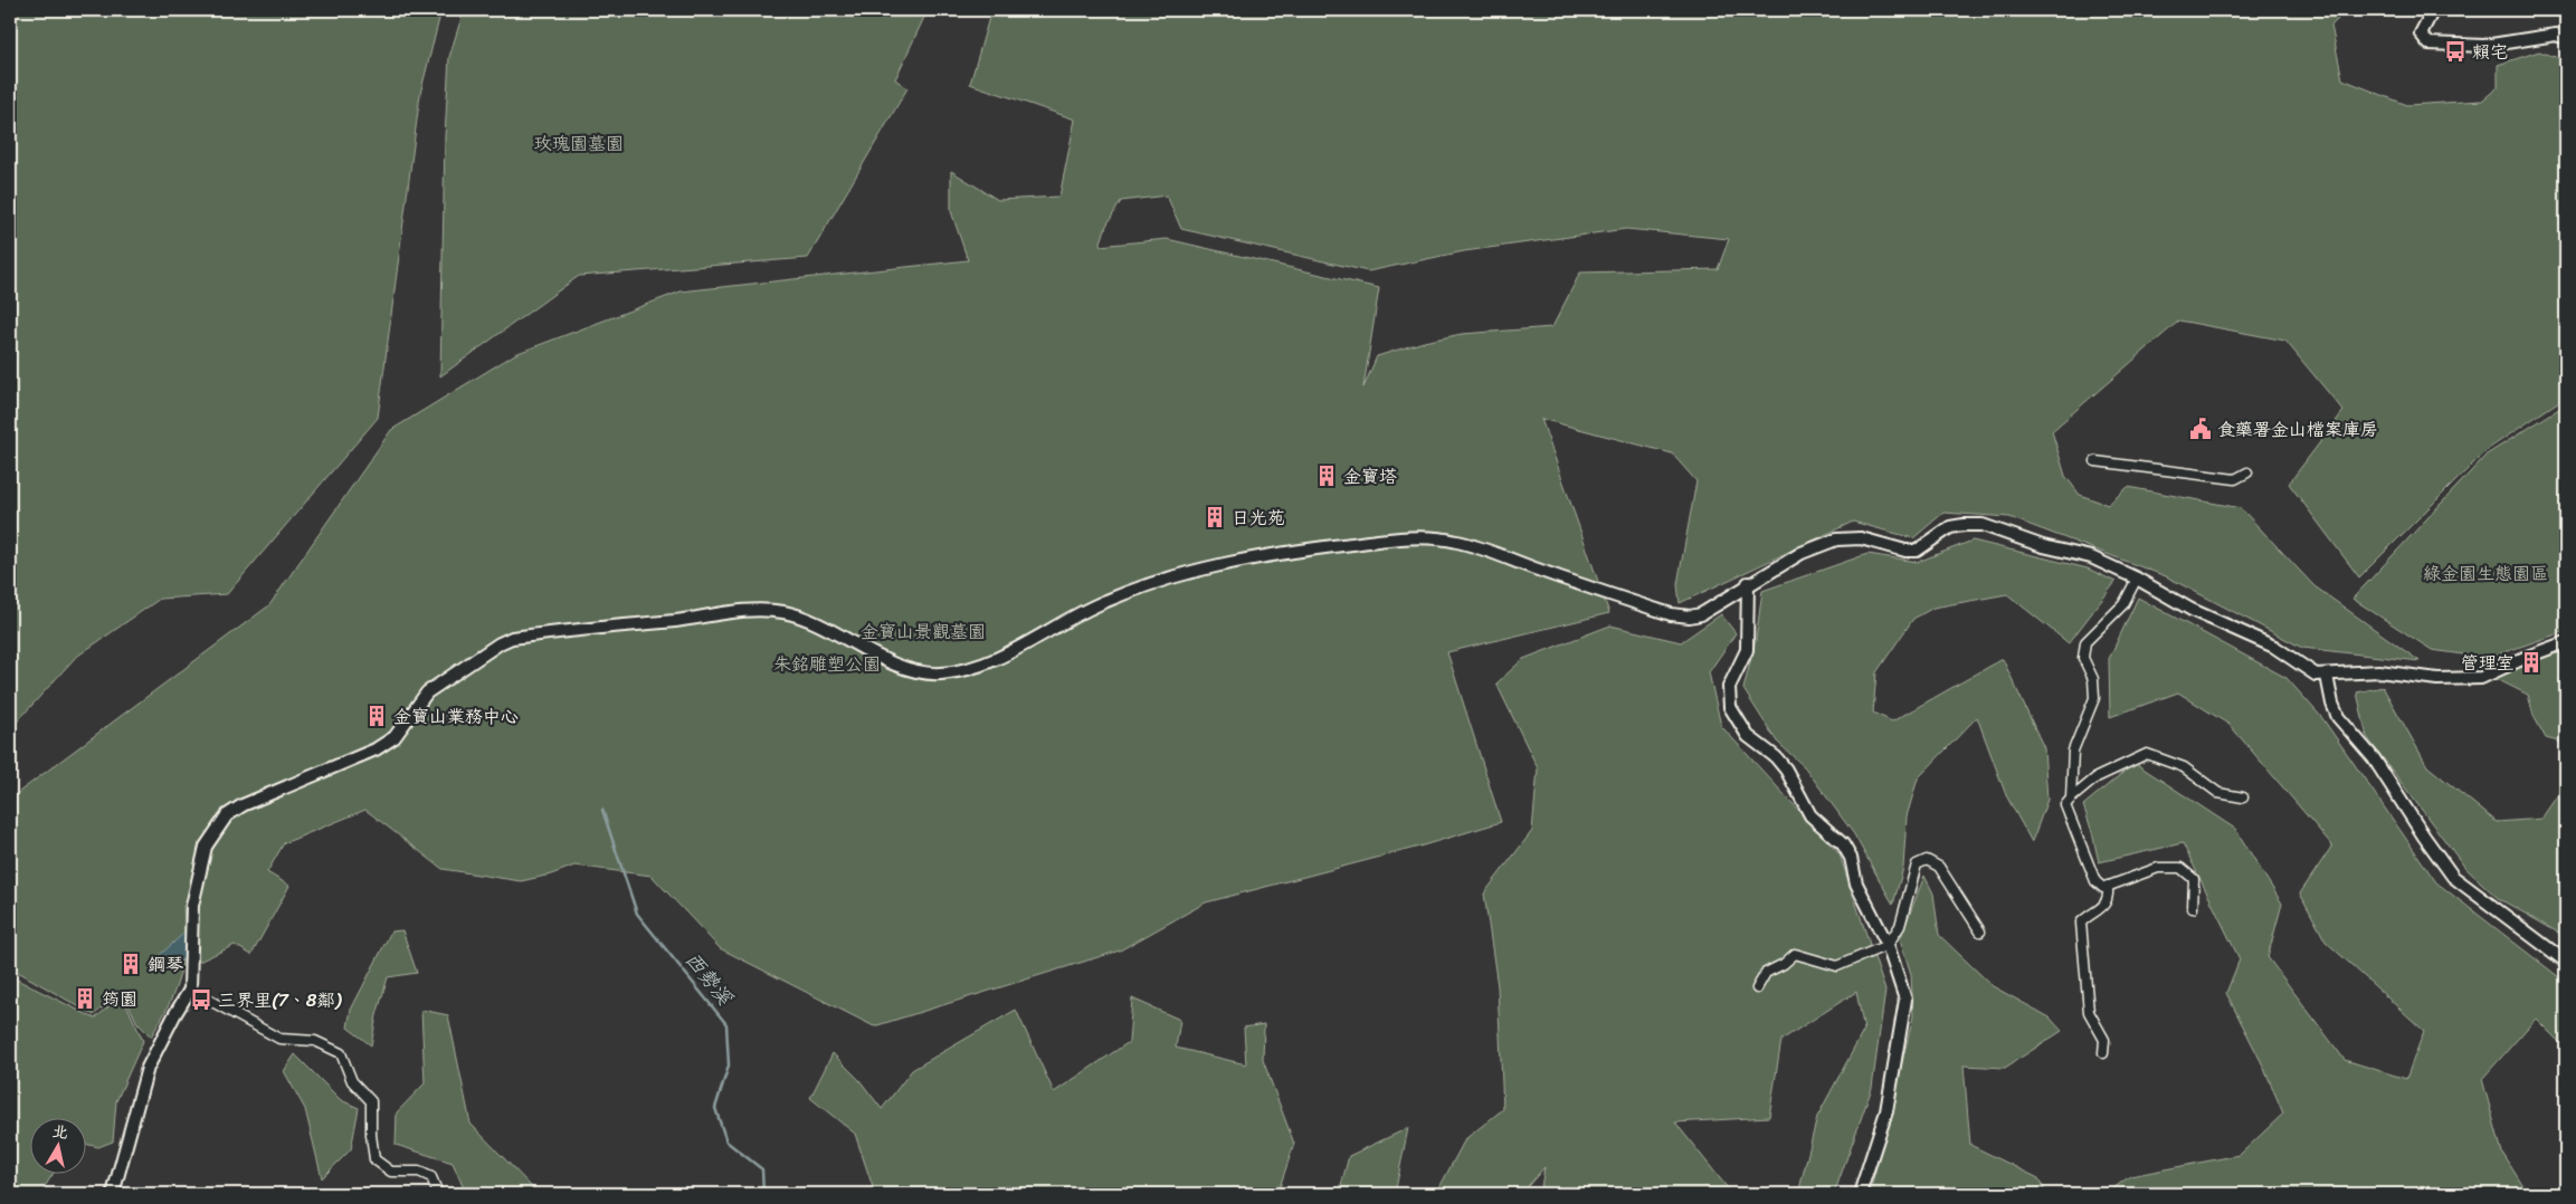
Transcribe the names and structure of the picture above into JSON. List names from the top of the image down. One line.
{"water":["西勢溪"],"parks":["玫瑰園墓園","綠金園生態園區","金寶山景觀墓園","朱銘雕塑公園"],"places":{"bus stop":["賴宅","三界里(7、8鄰)"],"public building":["食藥署金山檔案庫房"],"building":["金寶塔","日光苑","管理室","金寶山業務中心","鋼琴","筠園"]},"north":"top"}
